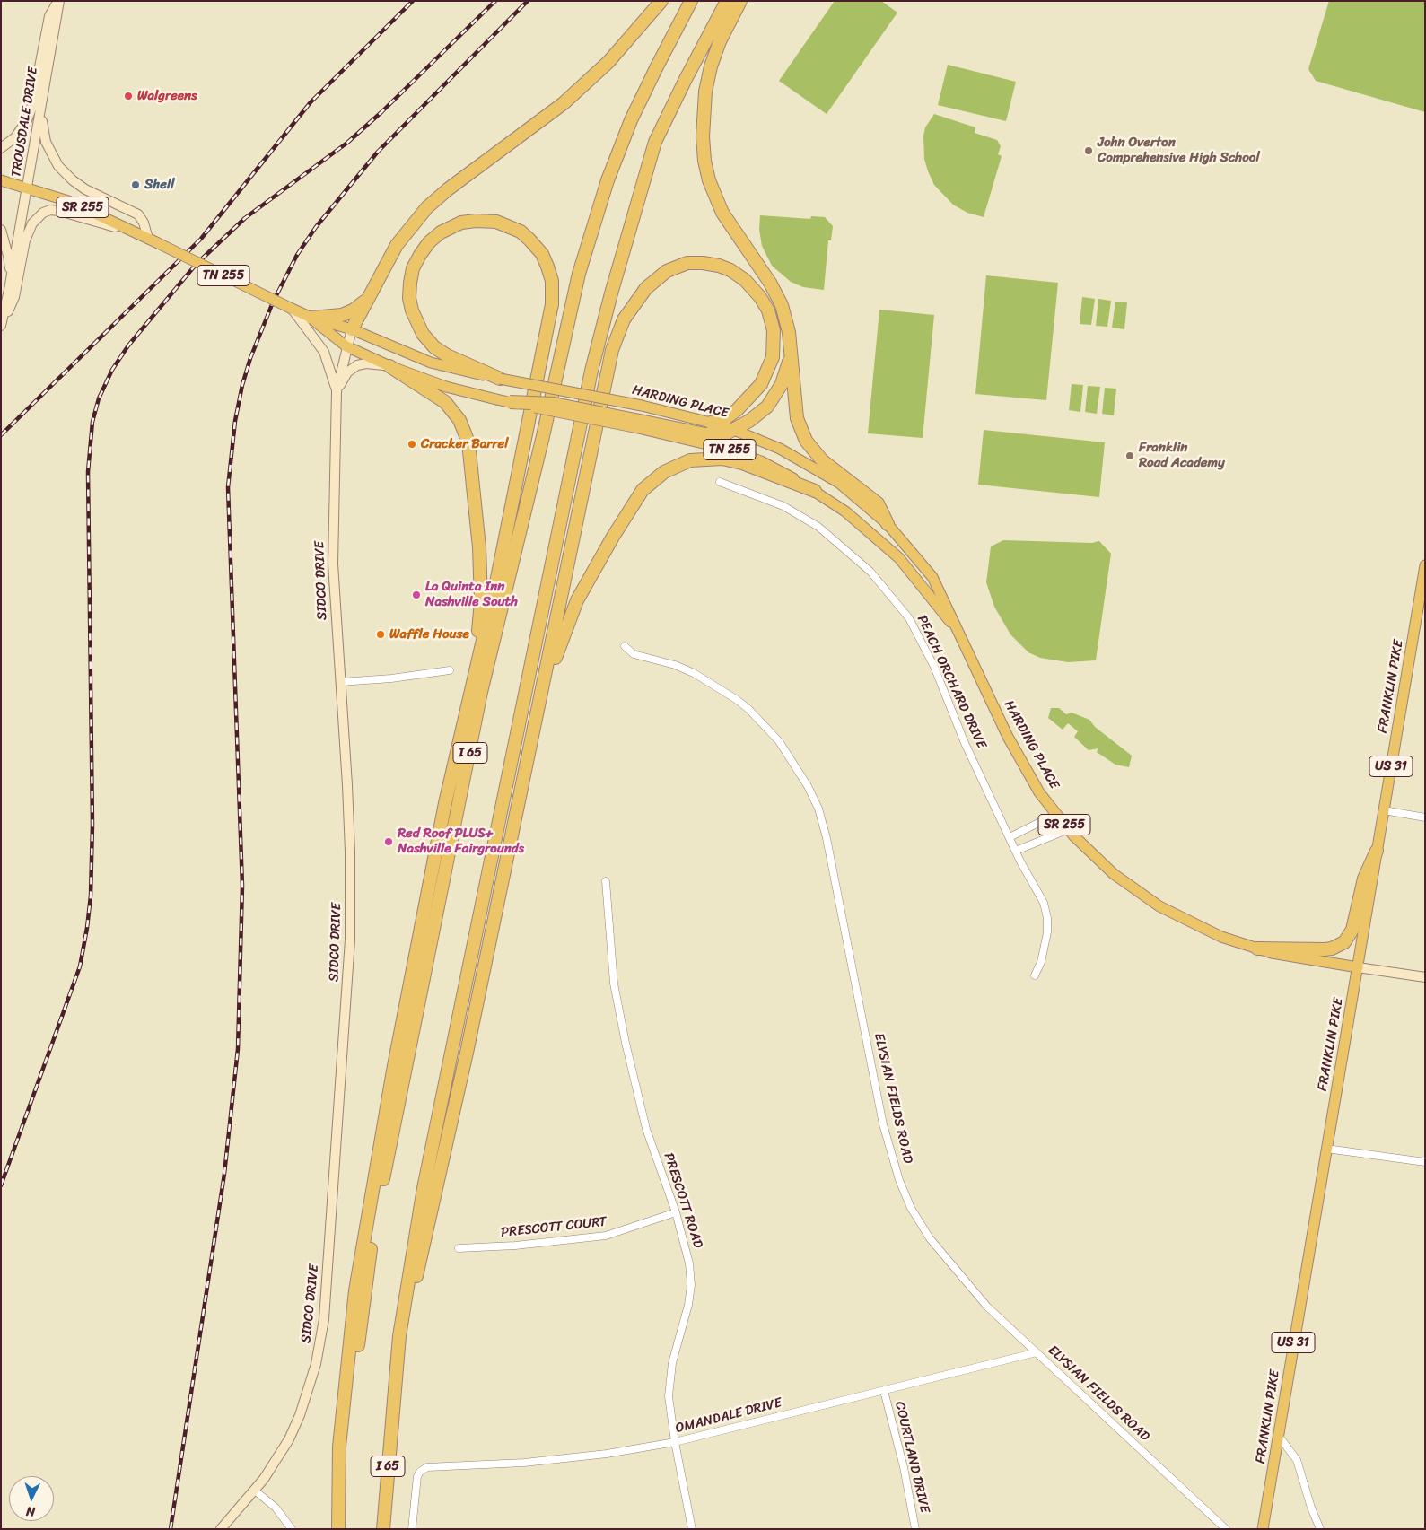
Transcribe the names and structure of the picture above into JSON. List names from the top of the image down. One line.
{"streets":{"highway":["I 65"],"main road":["TROUSDALE DRIVE","SR 255","TN 255","HARDING PLACE","SIDCO DRIVE","FRANKLIN PIKE","US 31"],"street":["PEACH ORCHARD DRIVE","ELYSIAN FIELDS ROAD","PRESCOTT ROAD","PRESCOTT COURT","OMANDALE DRIVE","COURTLAND DRIVE"]},"crossings":[["TROUSDALE DRIVE","HARDING PLACE"],["HARDING PLACE","SIDCO DRIVE"],["HARDING PLACE","FRANKLIN PIKE"],["ELYSIAN FIELDS ROAD","OMANDALE DRIVE"],["PRESCOTT ROAD","PRESCOTT COURT"],["PRESCOTT ROAD","OMANDALE DRIVE"],["OMANDALE DRIVE","COURTLAND DRIVE"]],"places":["Walgreens","John Overton Comprehensive High School","Shell","Cracker Barrel","Franklin Road Academy","La Quinta Inn Nashville South","Waffle House","Red Roof PLUS+ Nashville Fairgrounds"],"north":"bottom"}
